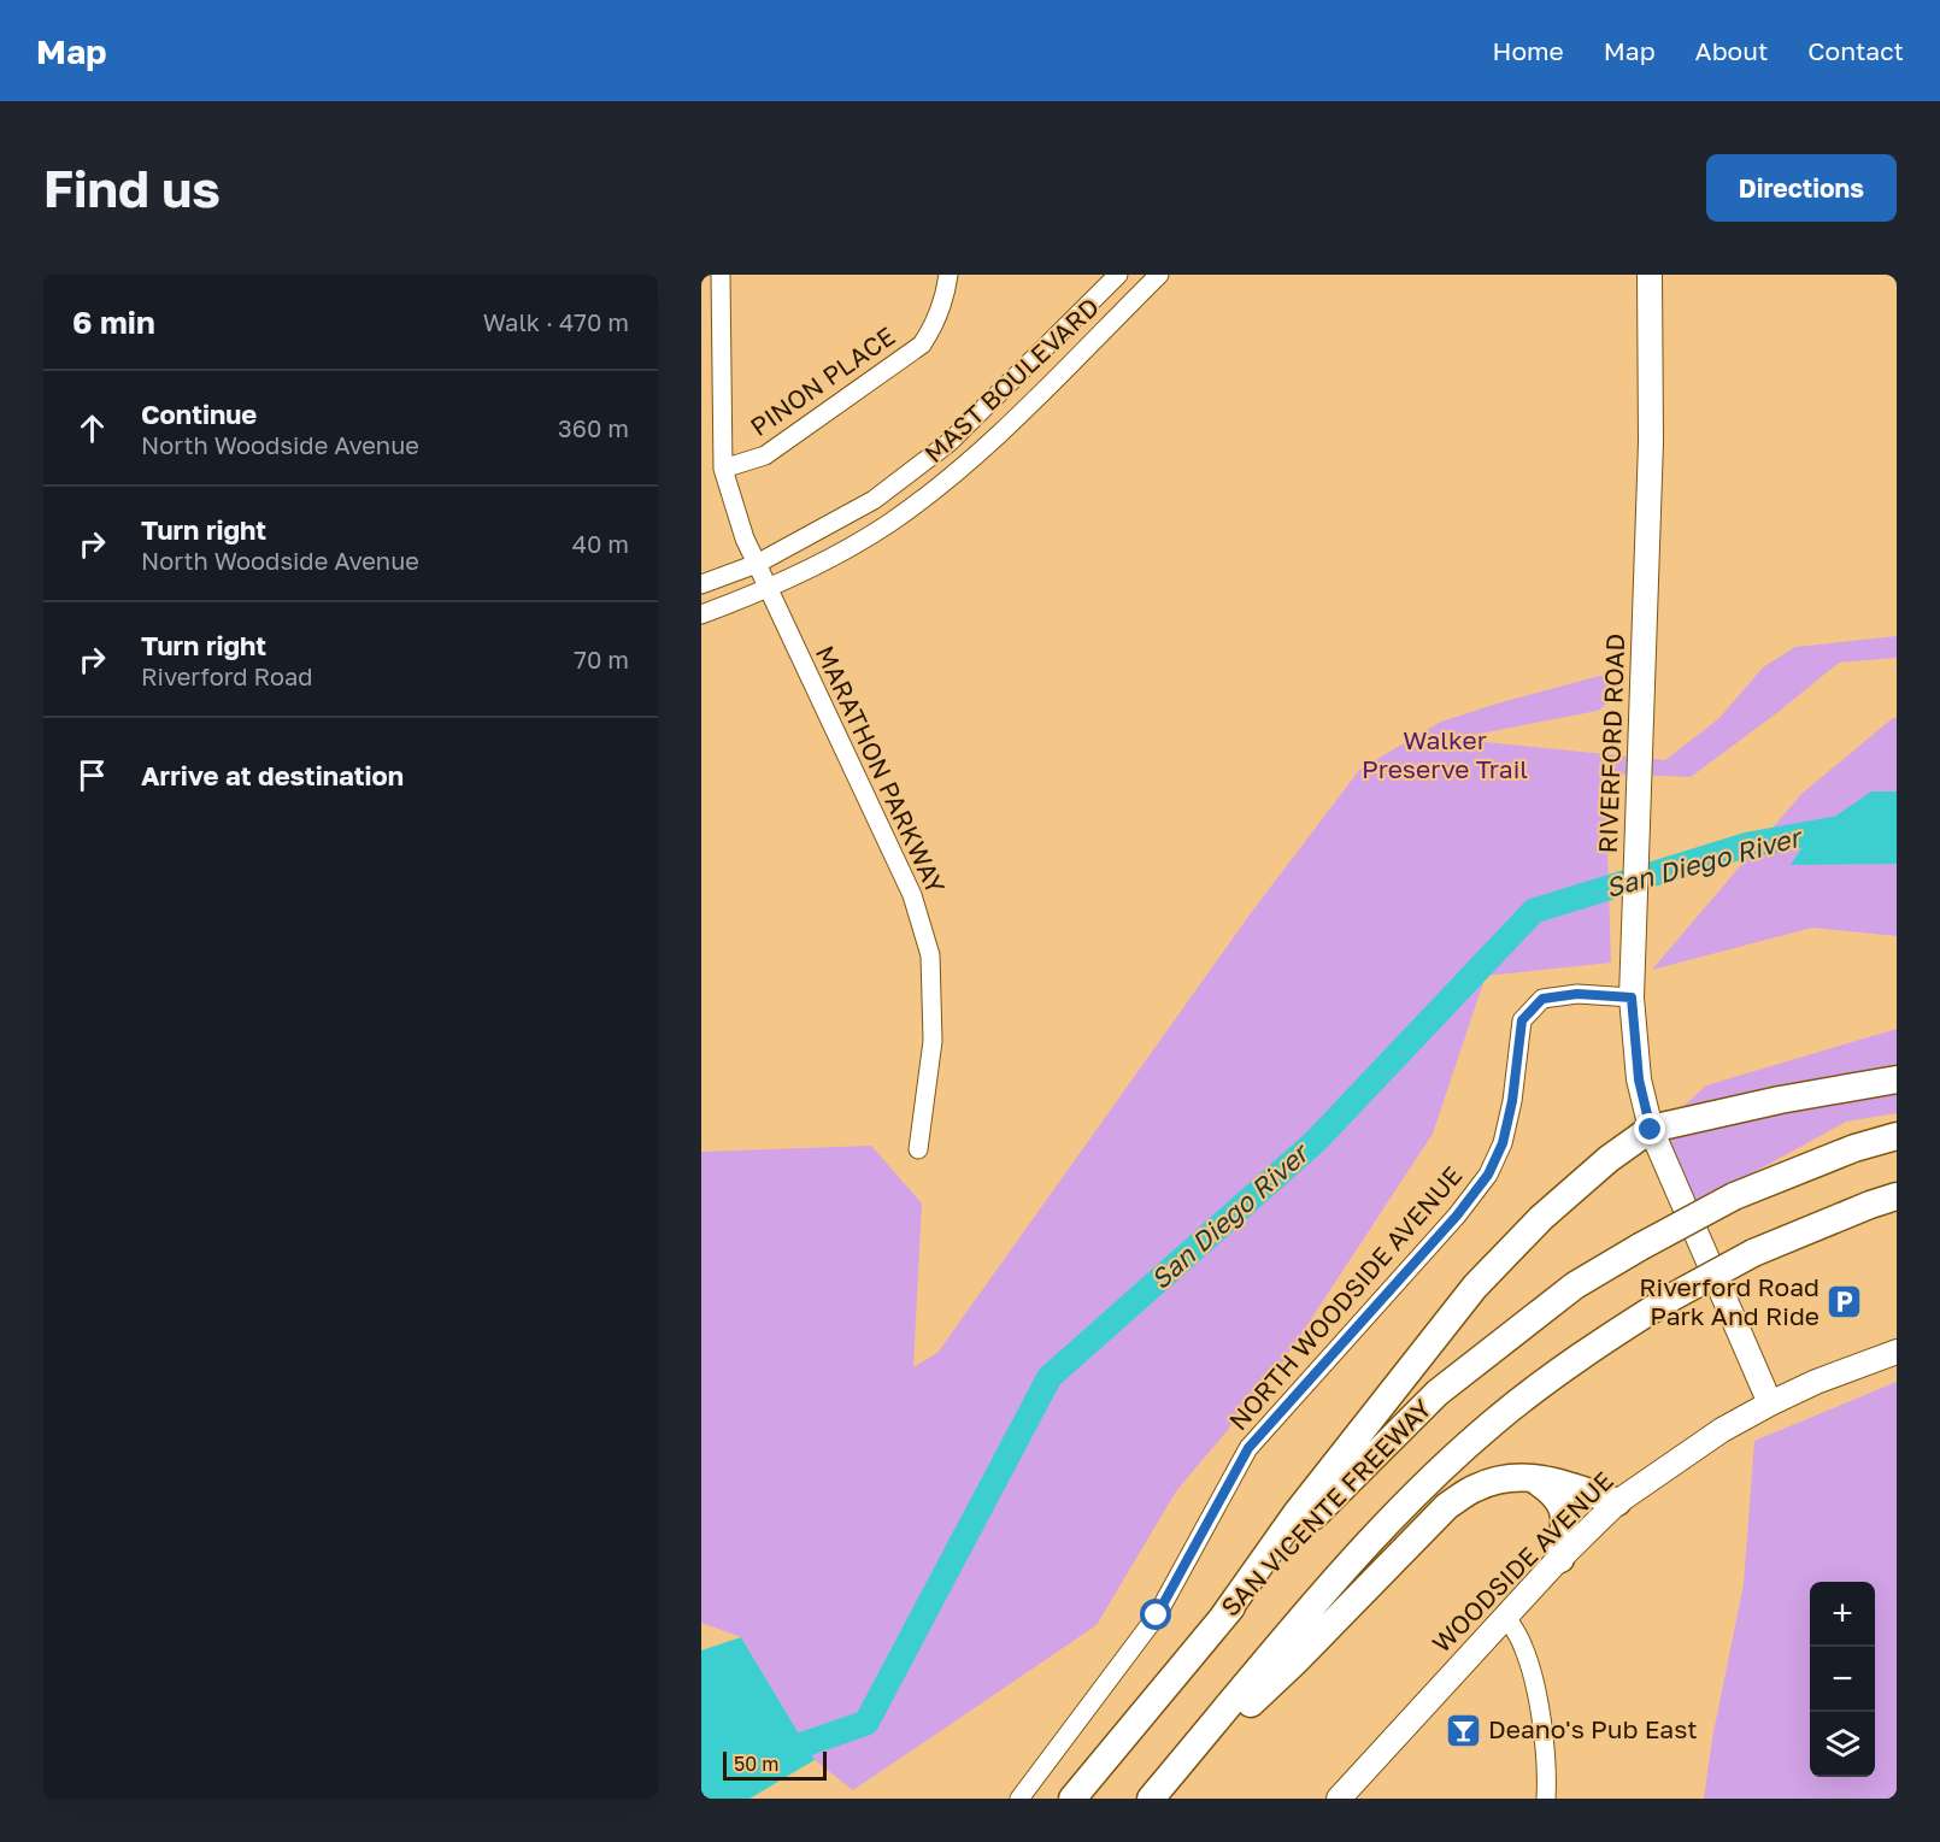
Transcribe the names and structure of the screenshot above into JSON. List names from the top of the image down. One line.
{"streets":{"highway":["SAN VICENTE FREEWAY"],"main road":["RIVERFORD ROAD","WOODSIDE AVENUE"],"street":["MAST BOULEVARD","PINON PLACE","MARATHON PARKWAY","NORTH WOODSIDE AVENUE"]},"crossings":[["MAST BOULEVARD","MARATHON PARKWAY"],["PINON PLACE","MARATHON PARKWAY"],["RIVERFORD ROAD","NORTH WOODSIDE AVENUE"],["RIVERFORD ROAD","WOODSIDE AVENUE"]],"water":["San Diego River"],"parks":["Walker Preserve Trail"],"places":{"parking":["Riverford Road Park And Ride"],"bar":["Deano's Pub East"]},"scale_bar":"50 m","page":{"header":"Map","nav":["Home","Map","About","Contact"],"buttons":"Directions","title":"Find us","heading":["6 min","Walk · 470 m"],"list":[["Continue","North Woodside Avenue","360 m"],["Turn right","North Woodside Avenue","40 m"],["Turn right","Riverford Road","70 m"],"Arrive at destination"],"map_buttons":["+","−"],"scale":"50 m"}}
